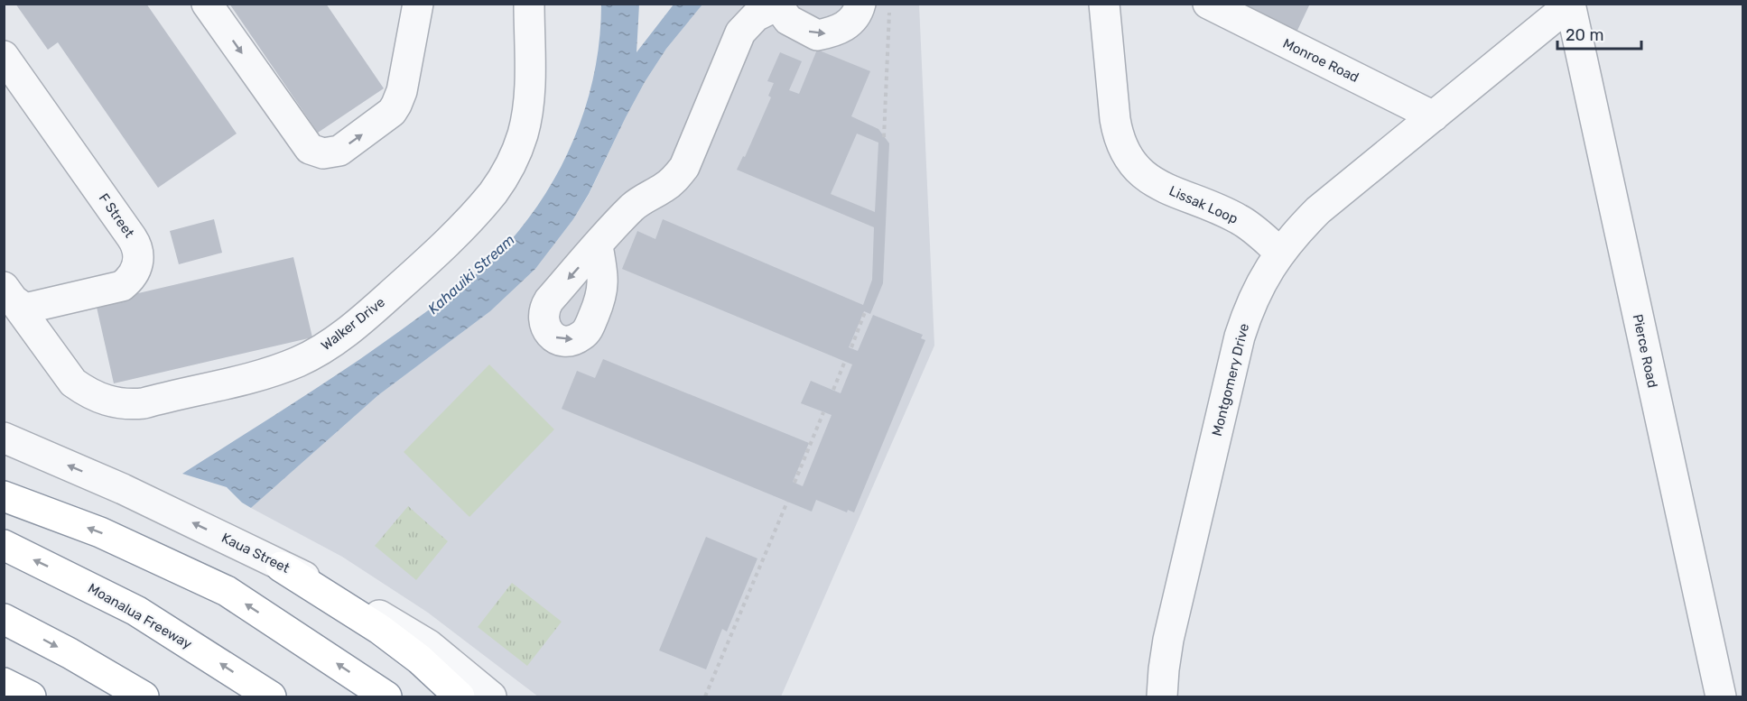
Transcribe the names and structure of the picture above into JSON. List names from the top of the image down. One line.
{"streets":{"highway":["Moanalua Freeway"],"street":["Monroe Road","Lissak Loop","F Street","Walker Drive","Pierce Road","Montgomery Drive","Kaua Street"]},"crossings":[["Monroe Road","Montgomery Drive"],["Lissak Loop","Montgomery Drive"],["F Street","Walker Drive"],["Pierce Road","Montgomery Drive"]],"one_way":["Kaua Street"],"water":["Kahauiki Stream"],"scale_bar":"20 m"}
